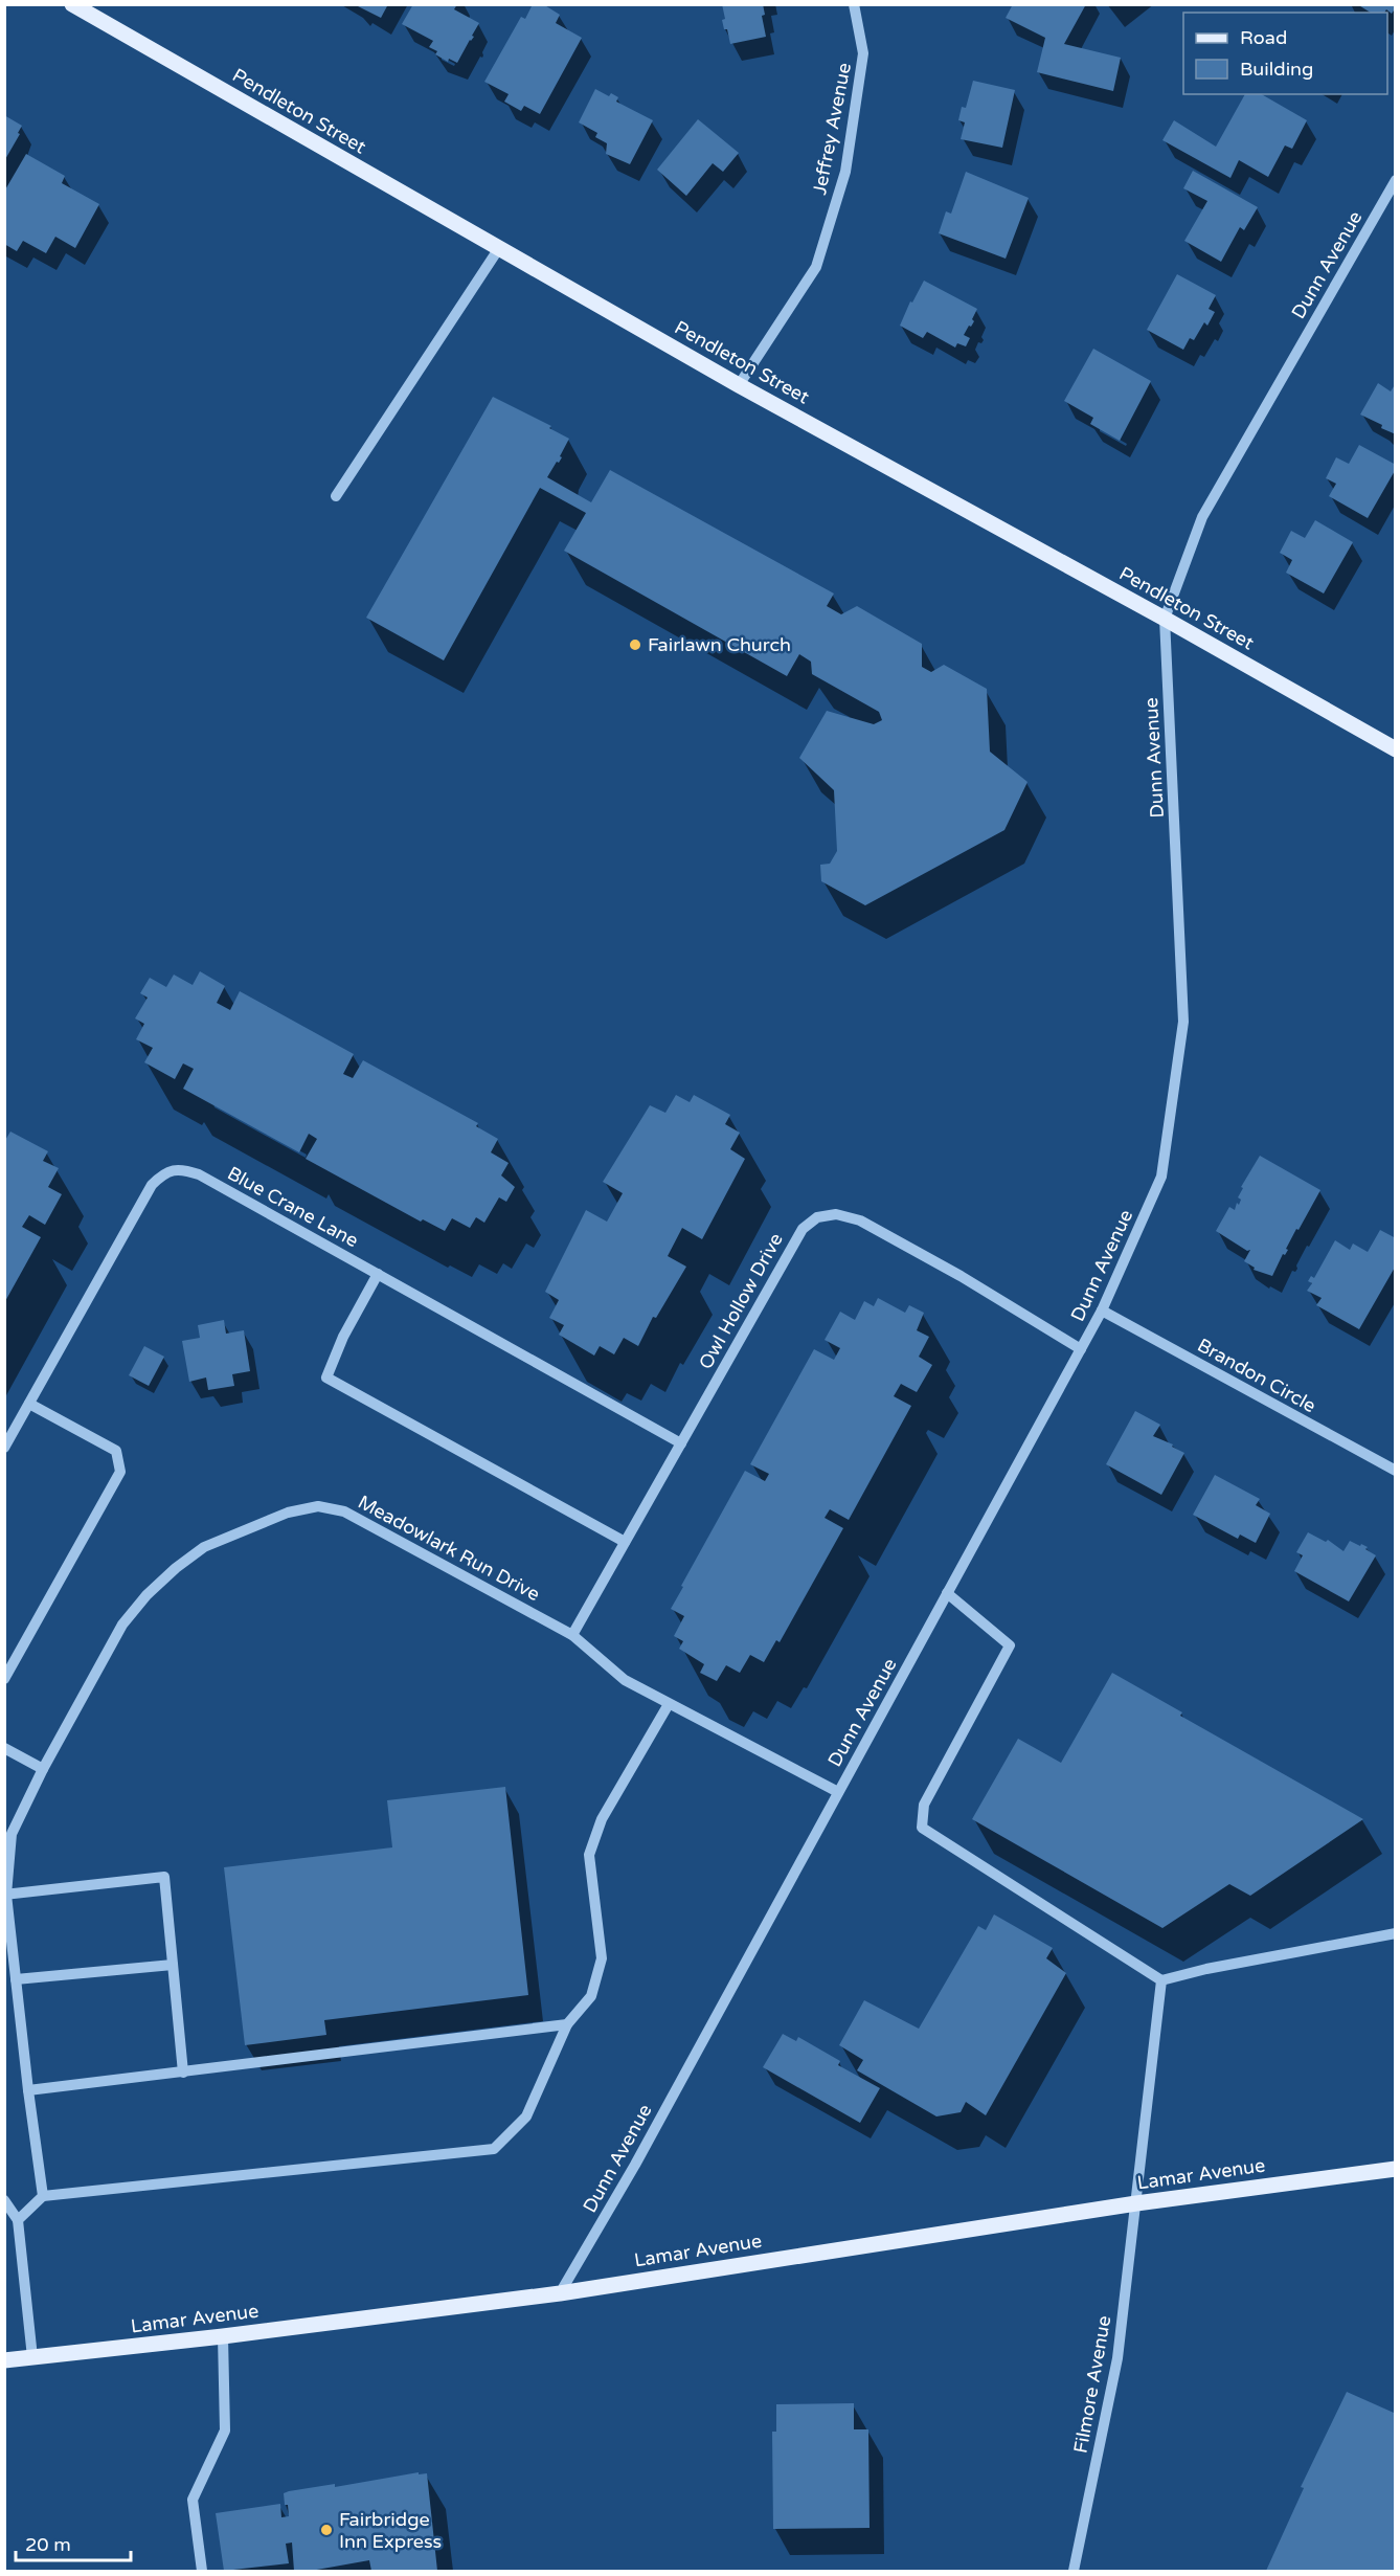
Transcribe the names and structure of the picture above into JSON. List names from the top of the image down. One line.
{"streets":{"main road":["Pendleton Street","Lamar Avenue"],"street":["Jeffrey Avenue","Dunn Avenue","Blue Crane Lane","Owl Hollow Drive","Brandon Circle","Meadowlark Run Drive","Filmore Avenue"]},"crossings":[["Pendleton Street","Jeffrey Avenue"],["Pendleton Street","Dunn Avenue"],["Dunn Avenue","Owl Hollow Drive"],["Dunn Avenue","Brandon Circle"],["Dunn Avenue","Meadowlark Run Drive"],["Dunn Avenue","Lamar Avenue"],["Blue Crane Lane","Owl Hollow Drive"],["Owl Hollow Drive","Meadowlark Run Drive"],["Lamar Avenue","Filmore Avenue"]],"places":["Fairlawn Church","Fairbridge Inn Express"],"legend":["Road","Building"],"scale_bar":"20 m"}
